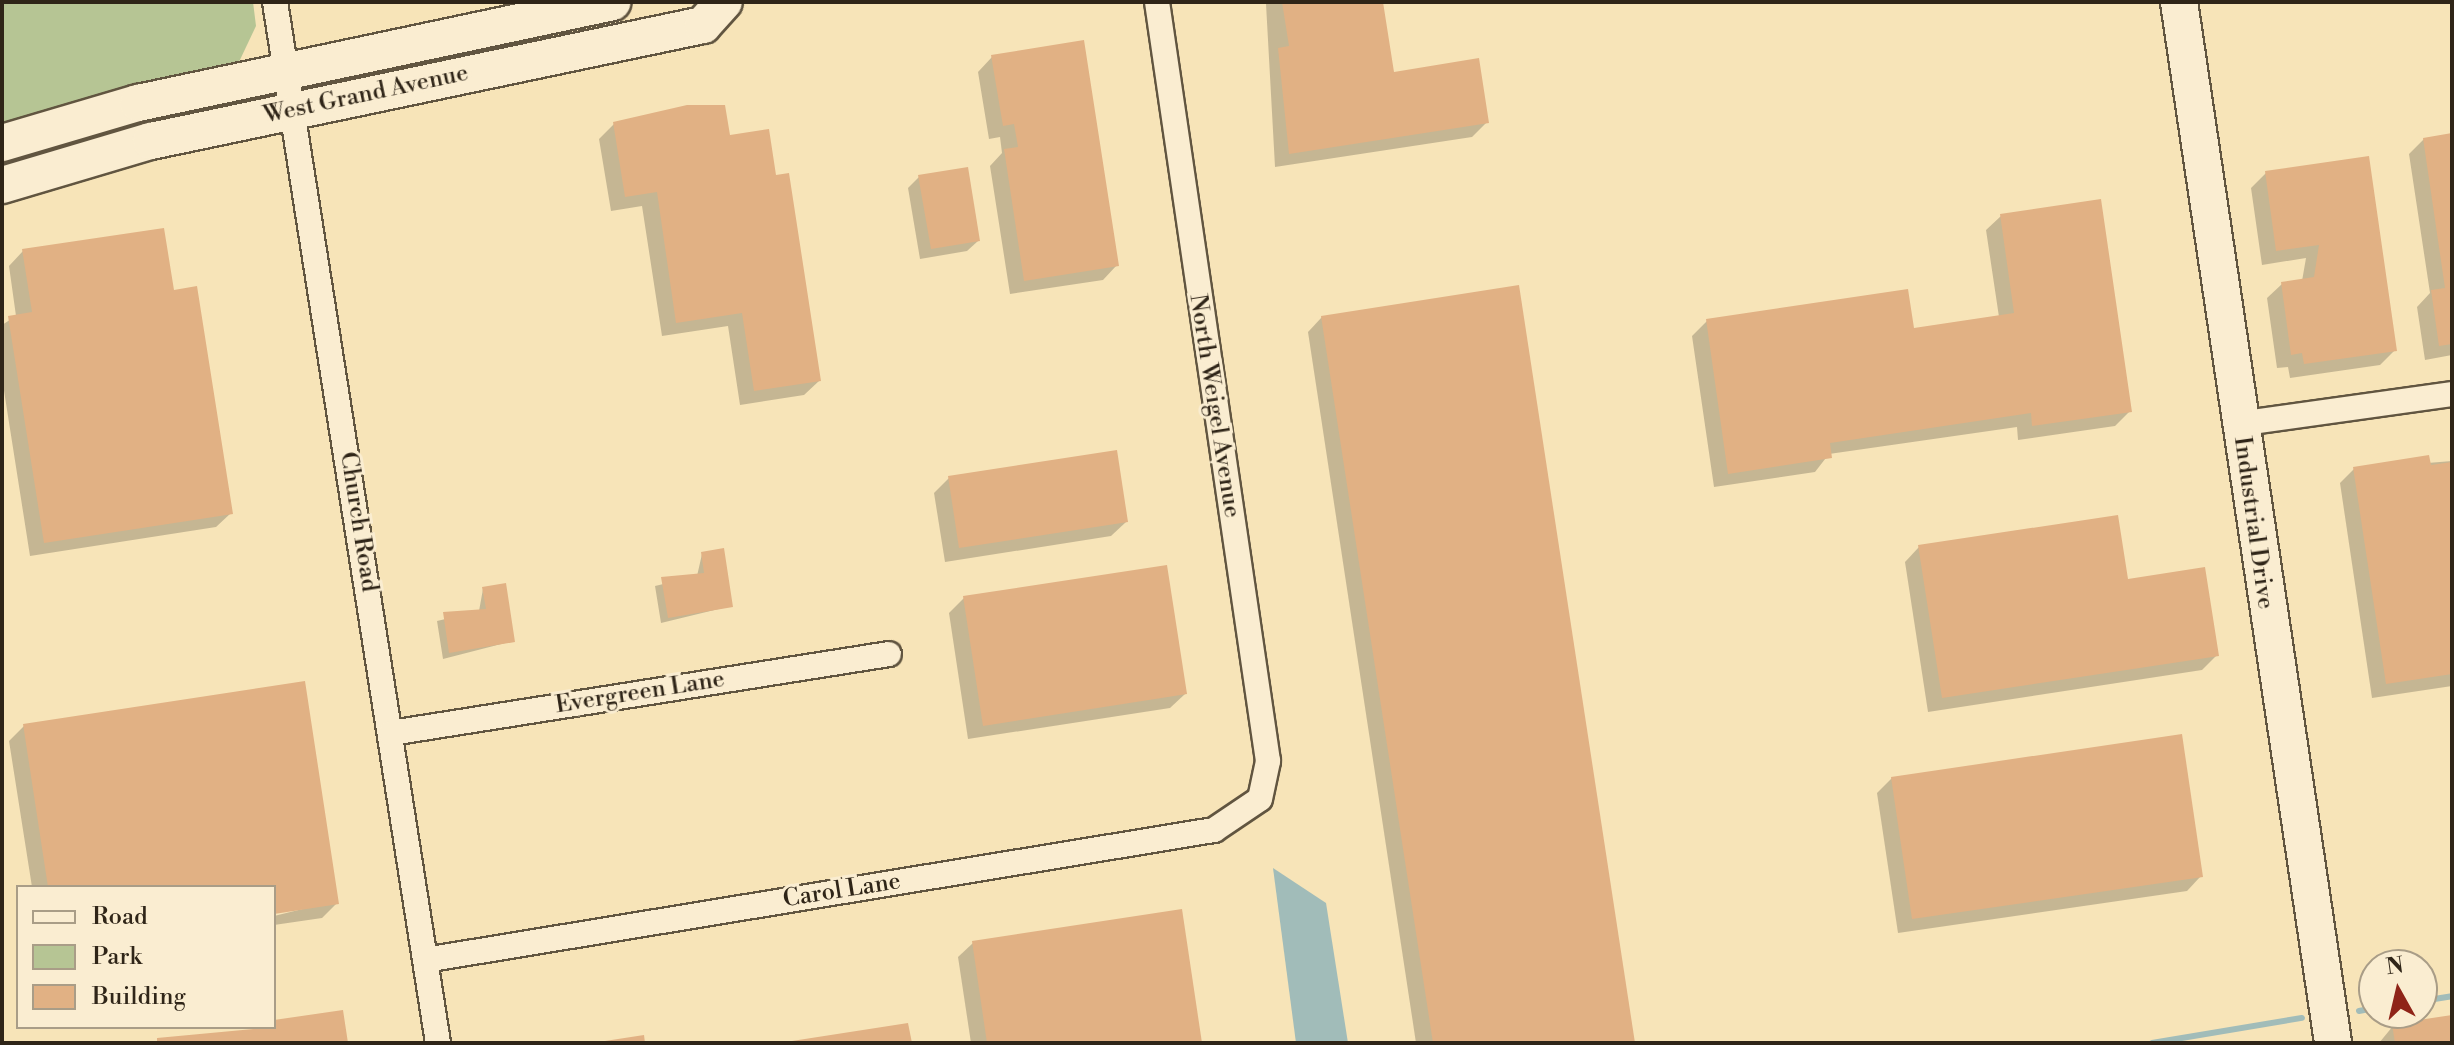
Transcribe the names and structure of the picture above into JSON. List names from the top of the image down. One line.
{"streets":{"main road":["West Grand Avenue","Industrial Drive"],"street":["North Weigel Avenue","Church Road","Evergreen Lane","Carol Lane"]},"crossings":[["West Grand Avenue","Church Road"],["North Weigel Avenue","Carol Lane"],["Church Road","Evergreen Lane"],["Church Road","Carol Lane"]],"legend":["Road","Park","Building"],"north":"top"}
